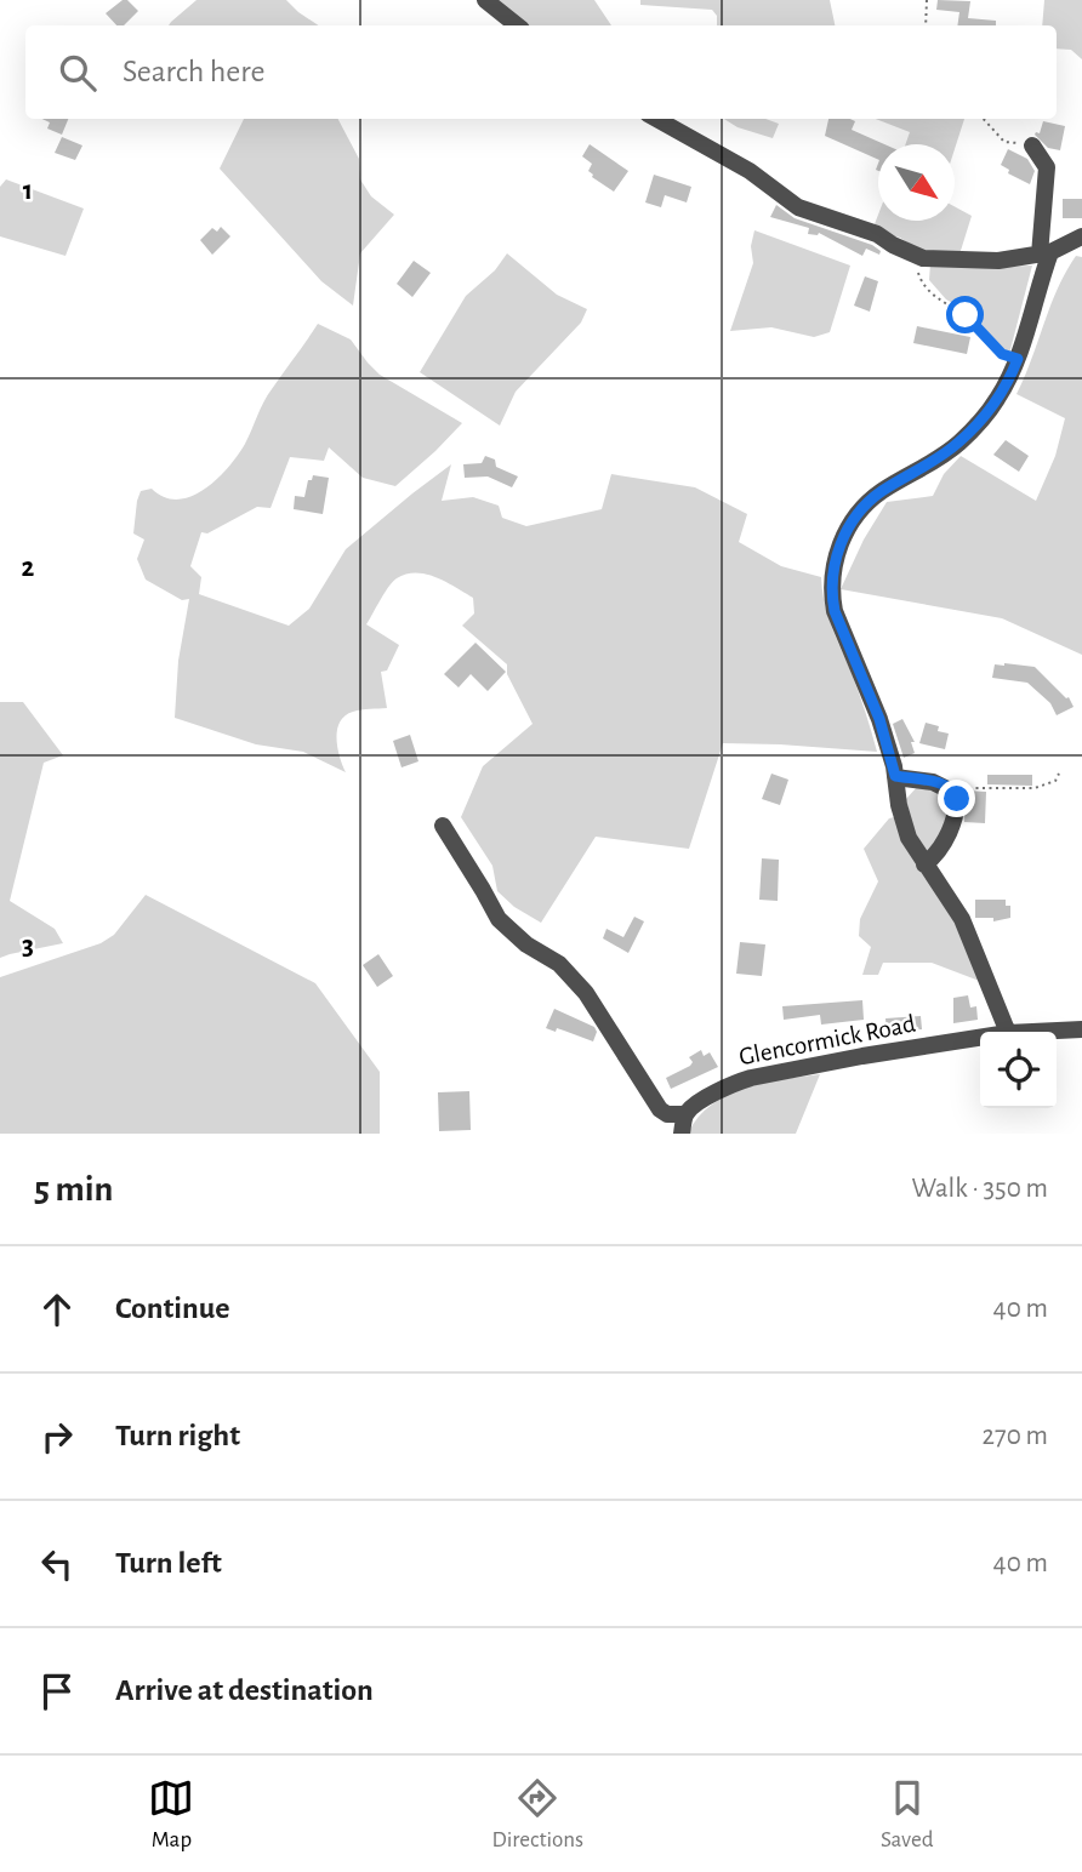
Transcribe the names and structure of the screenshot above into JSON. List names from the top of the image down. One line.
{"streets":{"street":["Glencormick Road"]},"north":"bottom right","page":{"search":"Search here","heading":["5 min","Walk · 350 m"],"list":[["Continue","40 m"],["Turn right","270 m"],["Turn left","40 m"],"Arrive at destination"],"nav":["Map","Directions","Saved"]},"grid":{"rows":["1","2","3"]}}
